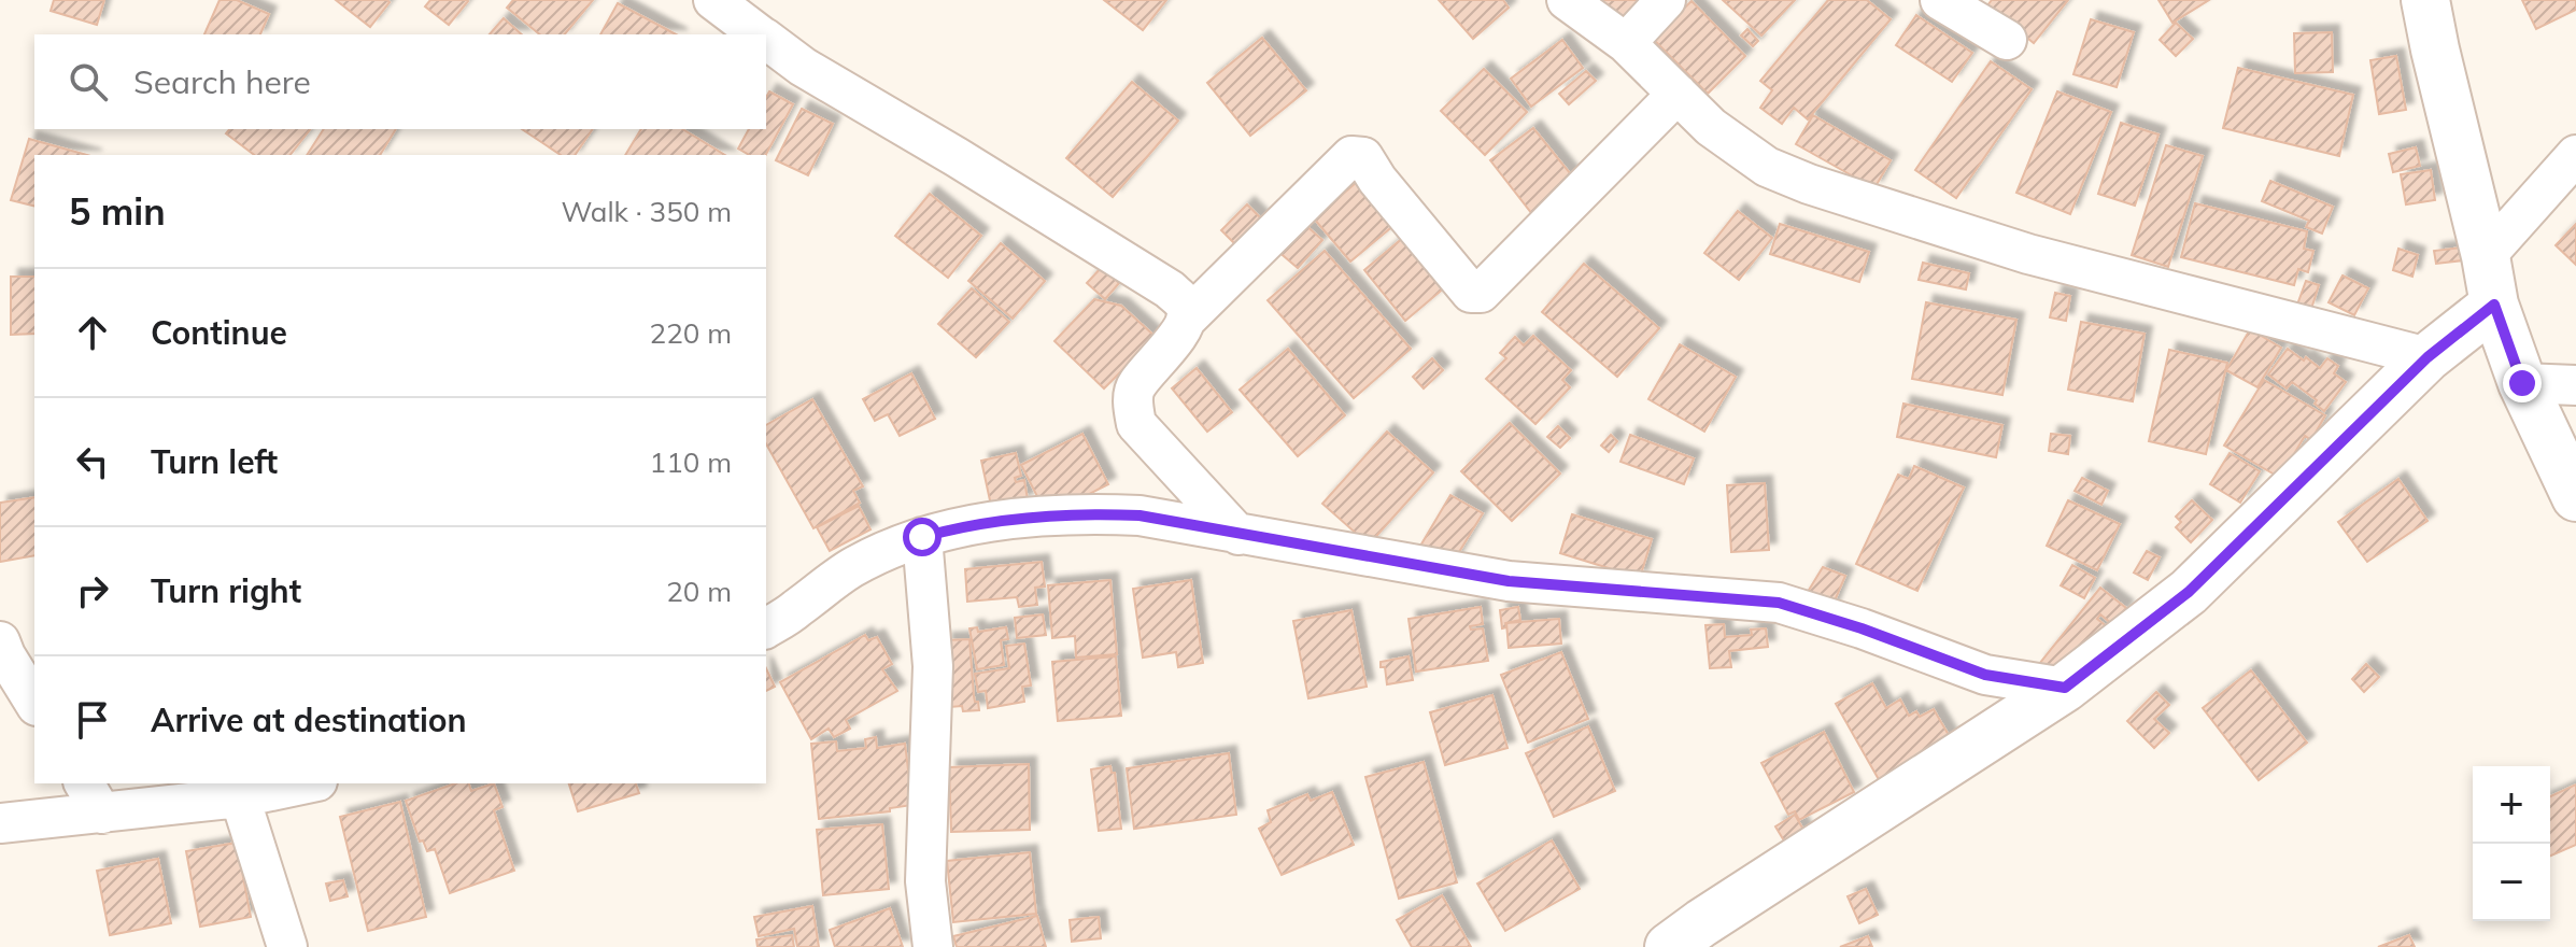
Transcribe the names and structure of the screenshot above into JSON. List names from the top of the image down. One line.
{"page":{"search":"Search here","heading":["5 min","Walk · 350 m"],"list":[["Continue","220 m"],["Turn left","110 m"],["Turn right","20 m"],"Arrive at destination"],"map_buttons":["+","−"]}}
